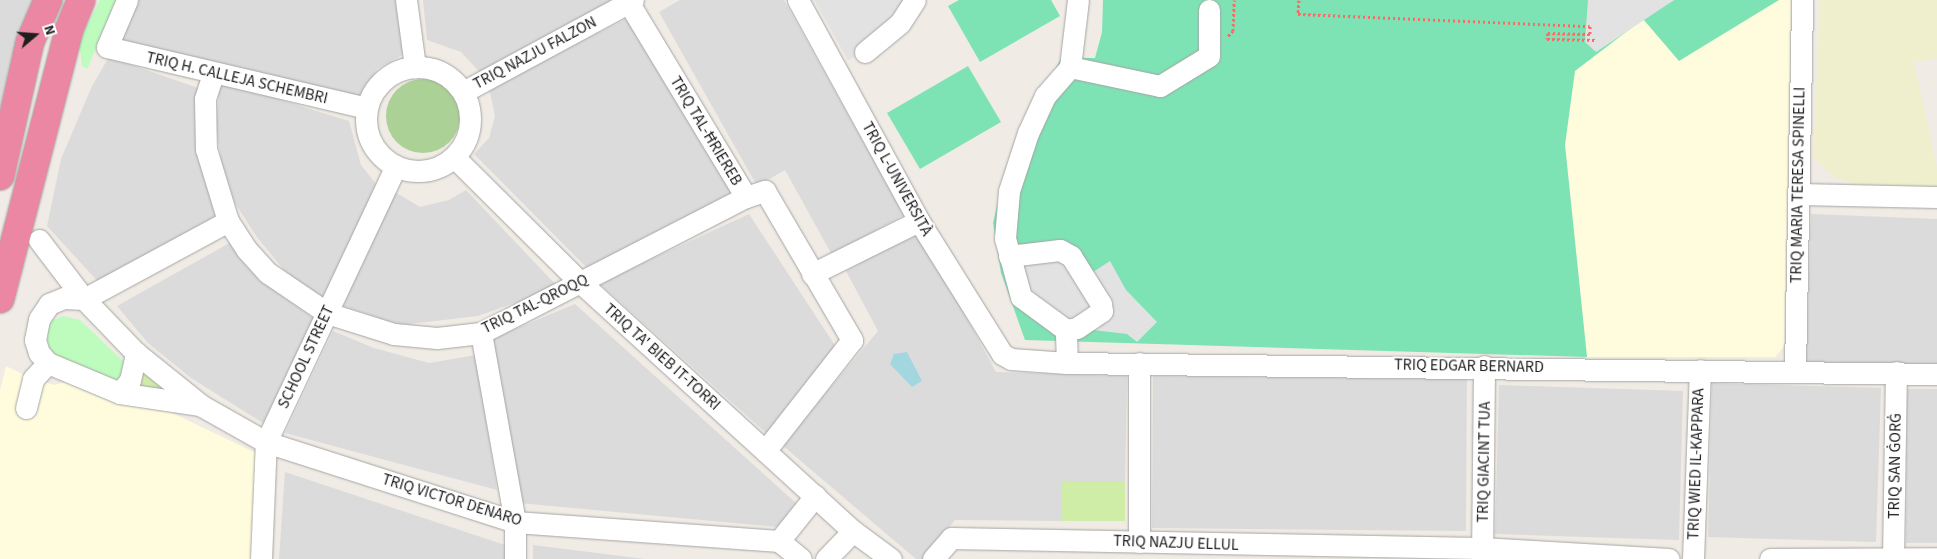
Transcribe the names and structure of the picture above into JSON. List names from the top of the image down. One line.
{"streets":{"street":["TRIQ NAZJU FALZON","TRIQ H. CALLEJA SCHEMBRI","TRIQ TAL-ĦRIEREB","TRIQ L-UNIVERSITÀ","TRIQ MARIA TERESA SPINELLI","TRIQ TAL-QROQQ","SCHOOL STREET","TRIQ TA' BIEB IT-TORRI","TRIQ EDGAR BERNARD","TRIQ GIACINT TUA","TRIQ WIED IL-KAPPARA","TRIQ SAN ĠORĠ","TRIQ VICTOR DENARO","TRIQ NAZJU ELLUL"]},"crossings":[["TRIQ NAZJU FALZON","TRIQ H. CALLEJA SCHEMBRI"],["TRIQ NAZJU FALZON","TRIQ TAL-ĦRIEREB"],["TRIQ NAZJU FALZON","SCHOOL STREET"],["TRIQ NAZJU FALZON","TRIQ TA' BIEB IT-TORRI"],["TRIQ H. CALLEJA SCHEMBRI","TRIQ TAL-QROQQ"],["TRIQ H. CALLEJA SCHEMBRI","SCHOOL STREET"],["TRIQ H. CALLEJA SCHEMBRI","TRIQ TA' BIEB IT-TORRI"],["TRIQ TAL-ĦRIEREB","TRIQ TAL-QROQQ"],["TRIQ TAL-ĦRIEREB","TRIQ TA' BIEB IT-TORRI"],["TRIQ L-UNIVERSITÀ","TRIQ EDGAR BERNARD"],["TRIQ MARIA TERESA SPINELLI","TRIQ EDGAR BERNARD"],["TRIQ TAL-QROQQ","SCHOOL STREET"],["TRIQ TAL-QROQQ","TRIQ TA' BIEB IT-TORRI"],["SCHOOL STREET","TRIQ TA' BIEB IT-TORRI"],["SCHOOL STREET","TRIQ VICTOR DENARO"],["TRIQ EDGAR BERNARD","TRIQ GIACINT TUA"],["TRIQ EDGAR BERNARD","TRIQ WIED IL-KAPPARA"],["TRIQ EDGAR BERNARD","TRIQ SAN ĠORĠ"],["TRIQ GIACINT TUA","TRIQ NAZJU ELLUL"]],"north":"right"}
